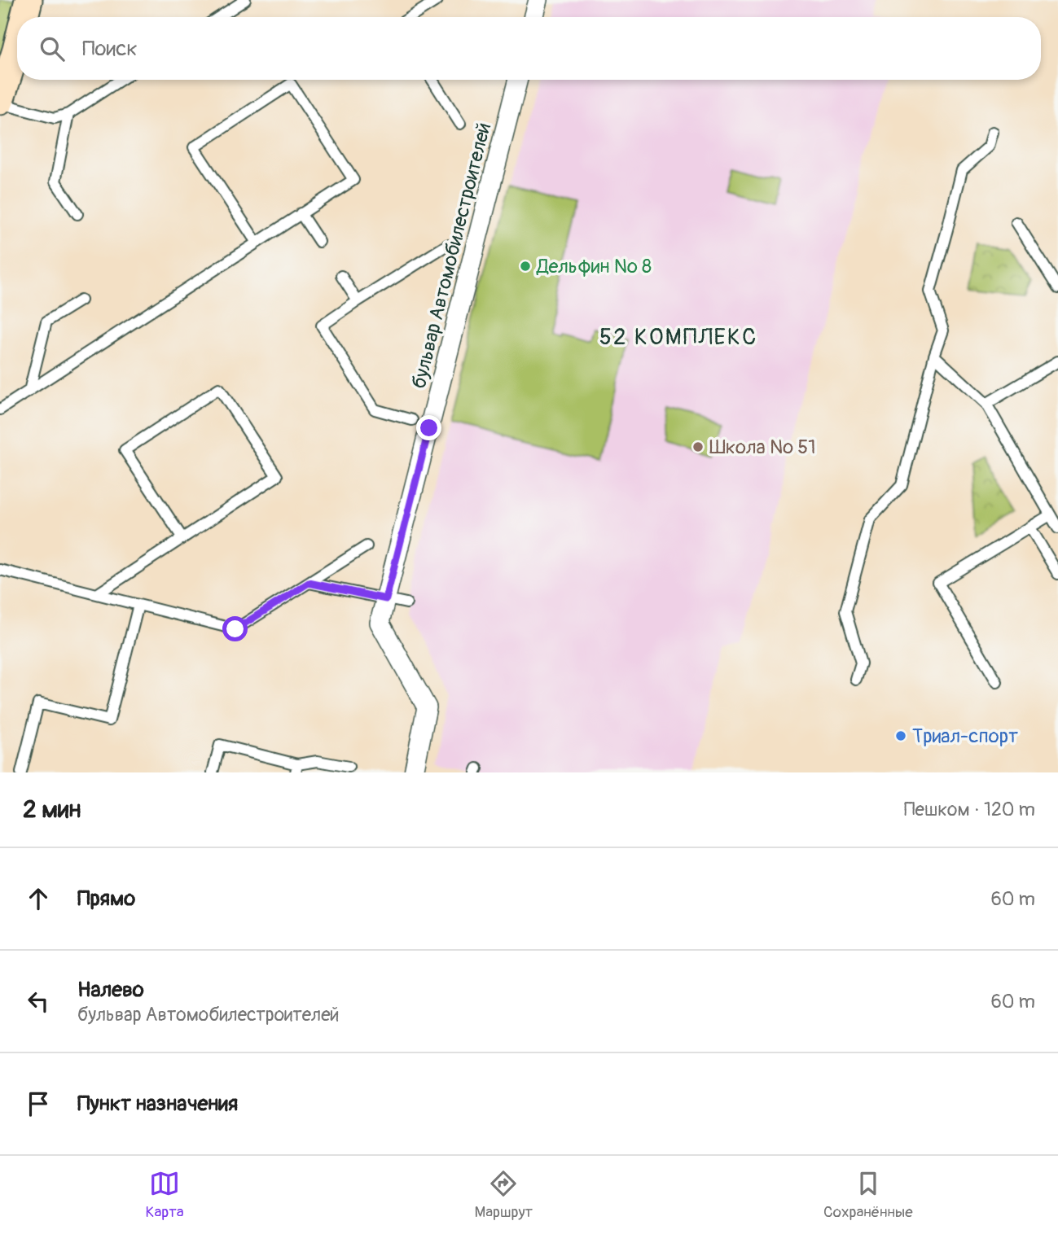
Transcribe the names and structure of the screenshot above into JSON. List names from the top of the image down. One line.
{"streets":{"street":["бульвар Автомобилестроителей"]},"districts":["52 КОМПЛЕКС"],"places":["Дельфин № 8","Школа № 51","Триал-спорт"],"page":{"search":"Поиск","heading":["2 мин","Пешком · 120 m"],"list":[["Прямо","60 m"],["Налево","бульвар Автомобилестроителей","60 m"],"Пункт назначения"],"nav":["Карта","Маршрут","Сохранённые"]}}
